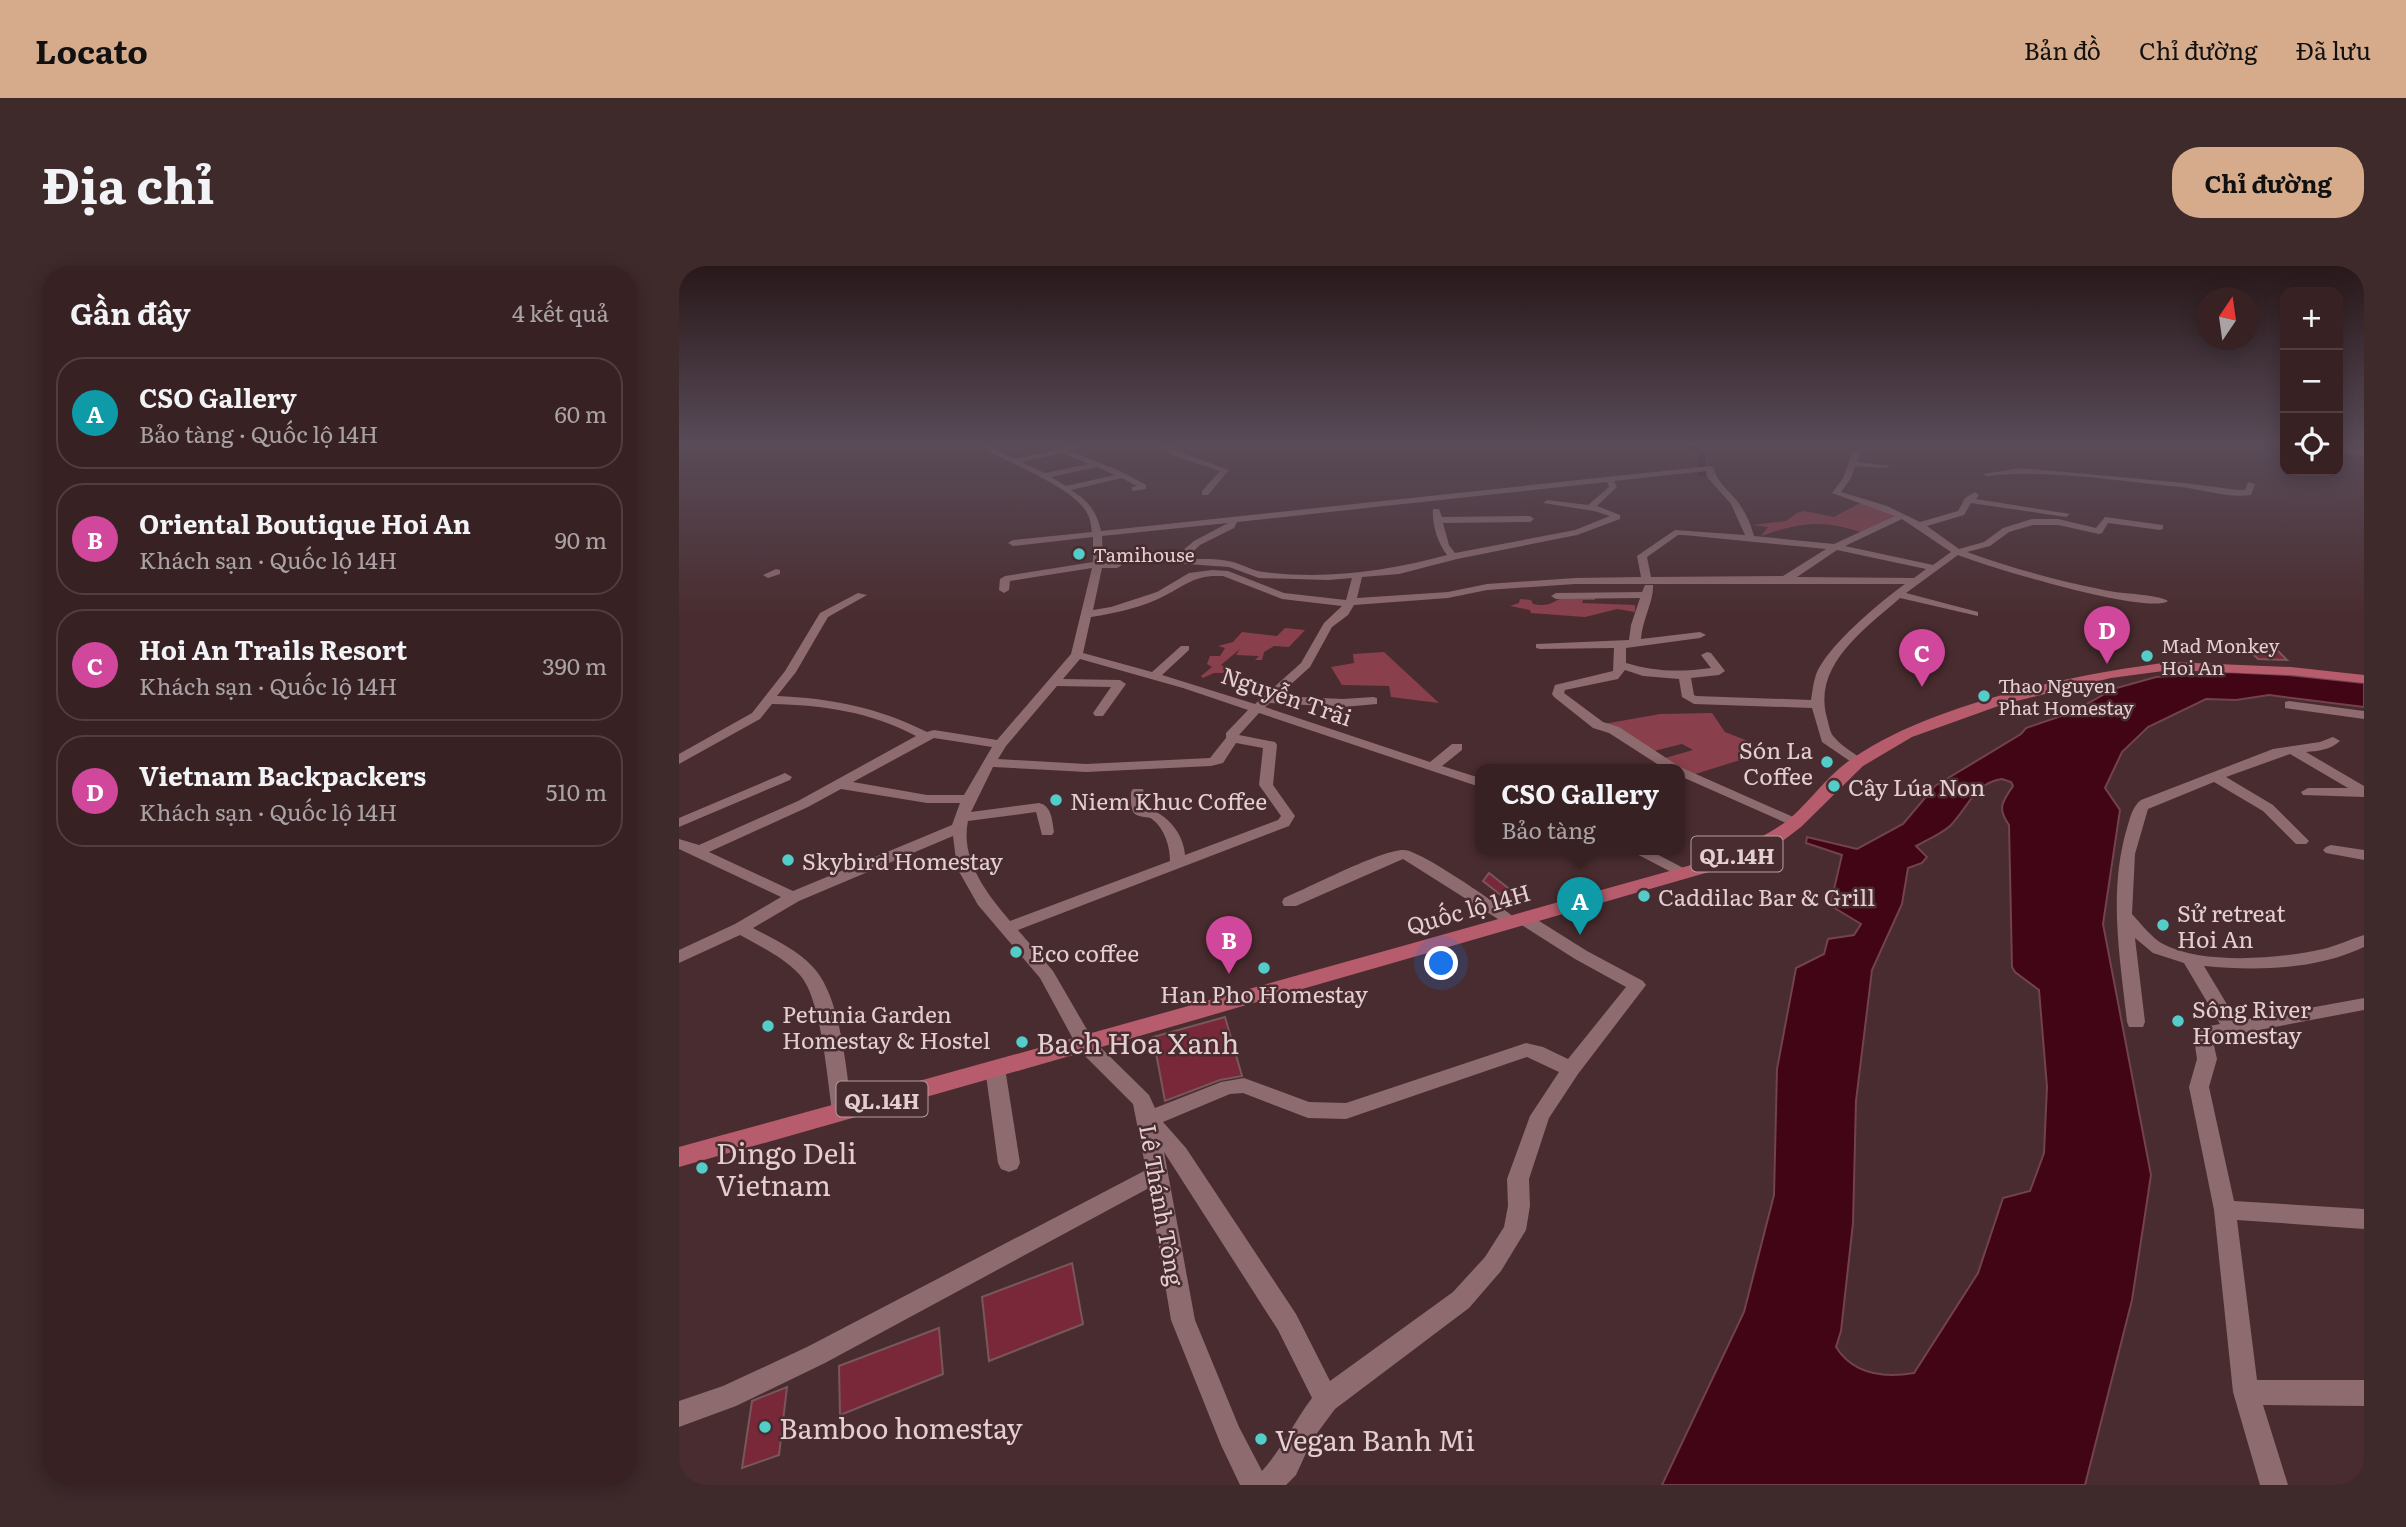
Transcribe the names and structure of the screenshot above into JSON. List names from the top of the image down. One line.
{"streets":{"main road":["QL.14H","Quốc lộ 14H"],"street":["Nguyễn Trãi","Lê Thánh Tông"]},"crossings":[["QL.14H","Quốc lộ 14H"],["QL.14H","Lê Thánh Tông"],["Quốc lộ 14H","Lê Thánh Tông"]],"places":["Tamihouse","Mad Monkey Hoi An","Thao Nguyen Phat Homestay","Són La Coffee","Cây Lúa Non","Niem Khuc Coffee","Skybird Homestay","Caddilac Bar & Grill","Sử retreat Hoi An","Eco coffee","Han Pho Homestay","Sông River Homestay","Petunia Garden Homestay & Hostel","Bach Hoa Xanh","Dingo Deli Vietnam","Bamboo homestay","Vegan Banh Mi"],"north":"top","page":{"header":"Locato","nav":["Bản đồ","Chỉ đường","Đã lưu"],"title":"Địa chỉ","buttons":"Chỉ đường","heading":["Gần đây","4 kết quả"],"map_buttons":["+","−"],"list":[{"mark":"A","name":"CSO Gallery","note":"Bảo tàng · Quốc lộ 14H","value":"60 m"},{"mark":"B","name":"Oriental Boutique Hoi An","note":"Khách sạn · Quốc lộ 14H","value":"90 m"},{"mark":"C","name":"Hoi An Trails Resort","note":"Khách sạn · Quốc lộ 14H","value":"390 m"},{"mark":"D","name":"Vietnam Backpackers","note":"Khách sạn · Quốc lộ 14H","value":"510 m"}],"pins":["D","C","A","B"],"popup":["CSO Gallery","Bảo tàng"]}}
